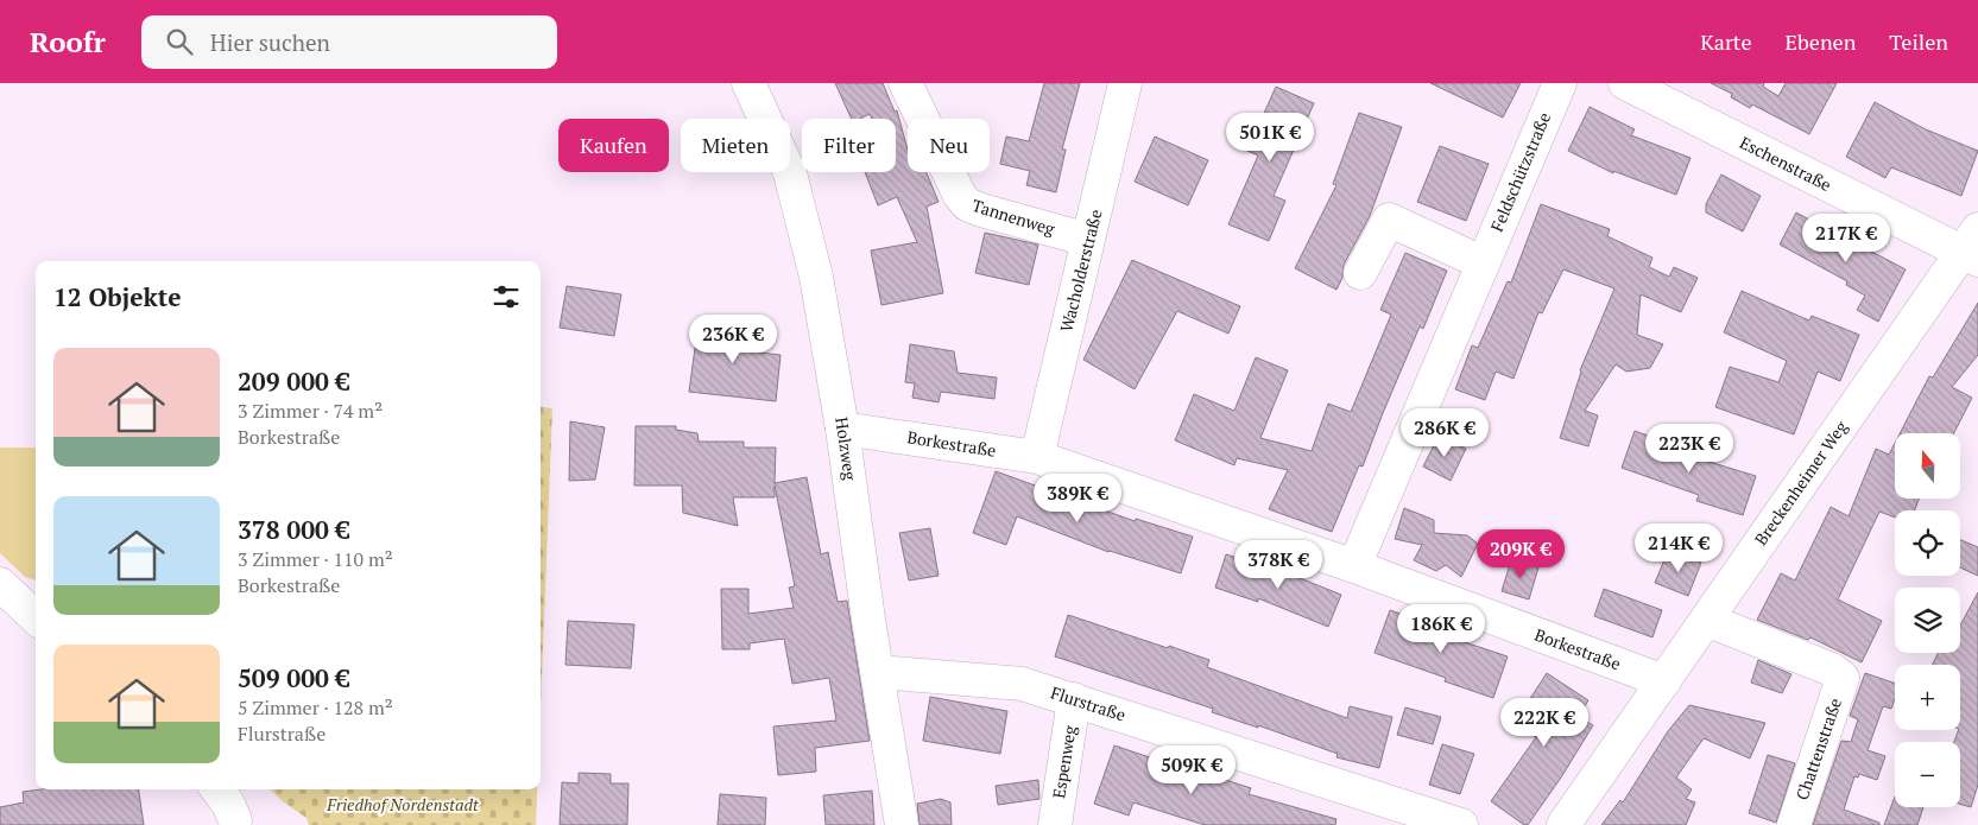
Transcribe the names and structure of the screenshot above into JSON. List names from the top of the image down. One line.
{"streets":{"street":["Eschenstraße","Feldschützstraße","Tannenweg","Wacholderstraße","Borkestraße","Holzweg","Breckenheimer Weg","Flurstraße","Chattenstraße","Espenweg"]},"crossings":[["Eschenstraße","Breckenheimer Weg"],["Feldschützstraße","Borkestraße"],["Tannenweg","Wacholderstraße"],["Wacholderstraße","Borkestraße"],["Borkestraße","Holzweg"],["Borkestraße","Breckenheimer Weg"],["Holzweg","Flurstraße"],["Breckenheimer Weg","Chattenstraße"],["Flurstraße","Espenweg"]],"parks":["Friedhof Nordenstadt"],"north":"top","page":{"header":"Roofr","search":"Hier suchen","nav":["Karte","Ebenen","Teilen"],"price":["501K €","217K €","236K €","286K €","223K €","389K €","214K €","209K €","378K €","186K €","222K €","509K €"],"chip":["Kaufen","Mieten","Filter","Neu"],"heading":"12 Objekte","list":[{"name":"209 000 €","note":"3 Zimmer · 74 m² · Borkestraße"},{"name":"378 000 €","note":"3 Zimmer · 110 m² · Borkestraße"},{"name":"509 000 €","note":"5 Zimmer · 128 m² · Flurstraße"}],"map_buttons":["+","−"]}}
